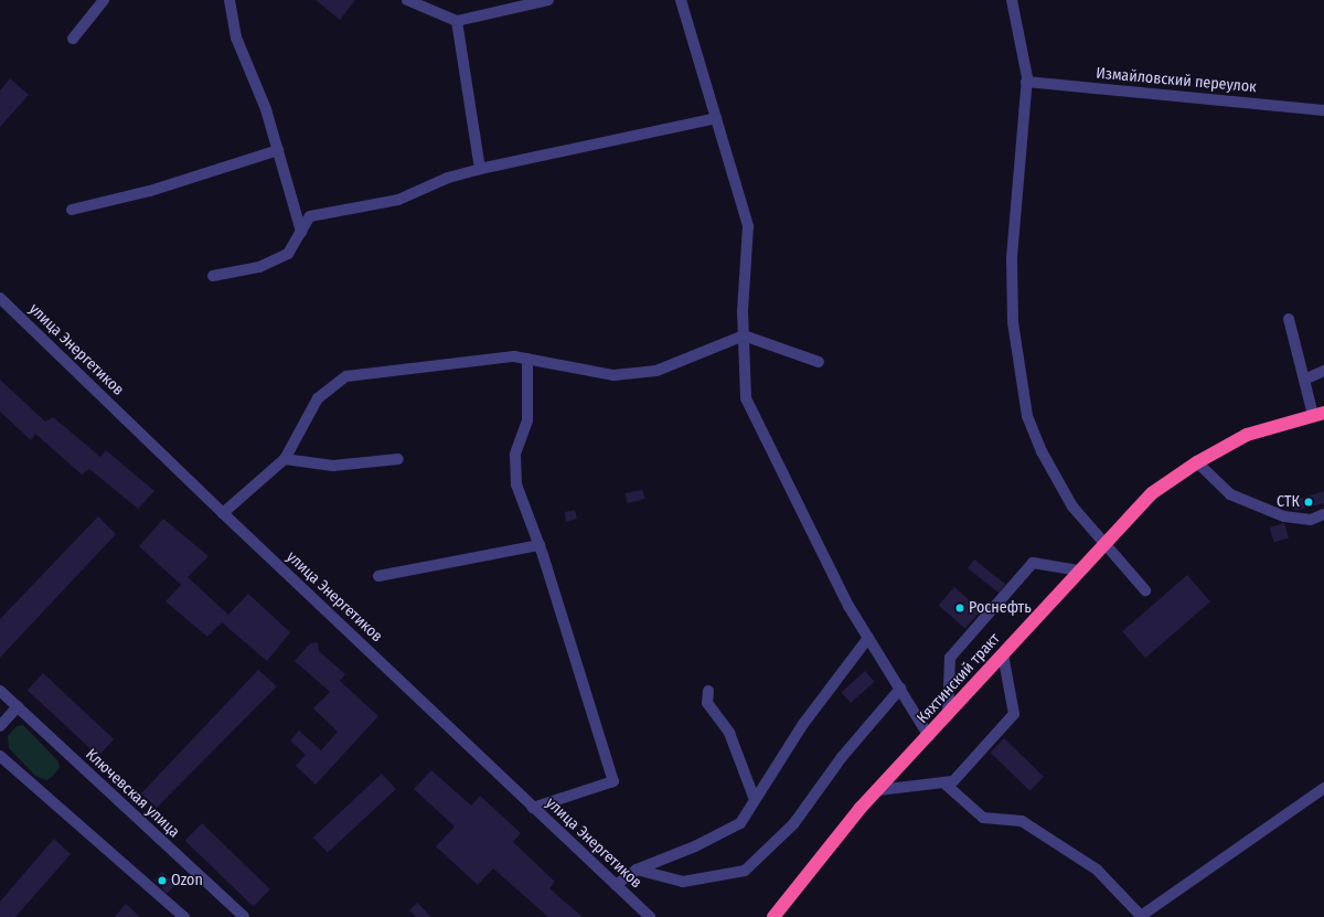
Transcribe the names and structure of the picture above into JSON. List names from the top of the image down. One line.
{"streets":{"highway":["Кяхтинский тракт"],"street":["Измайловский переулок","улица Энергетиков","Ключевская улица"]},"places":["СТК","Роснефть","Ozon"]}
